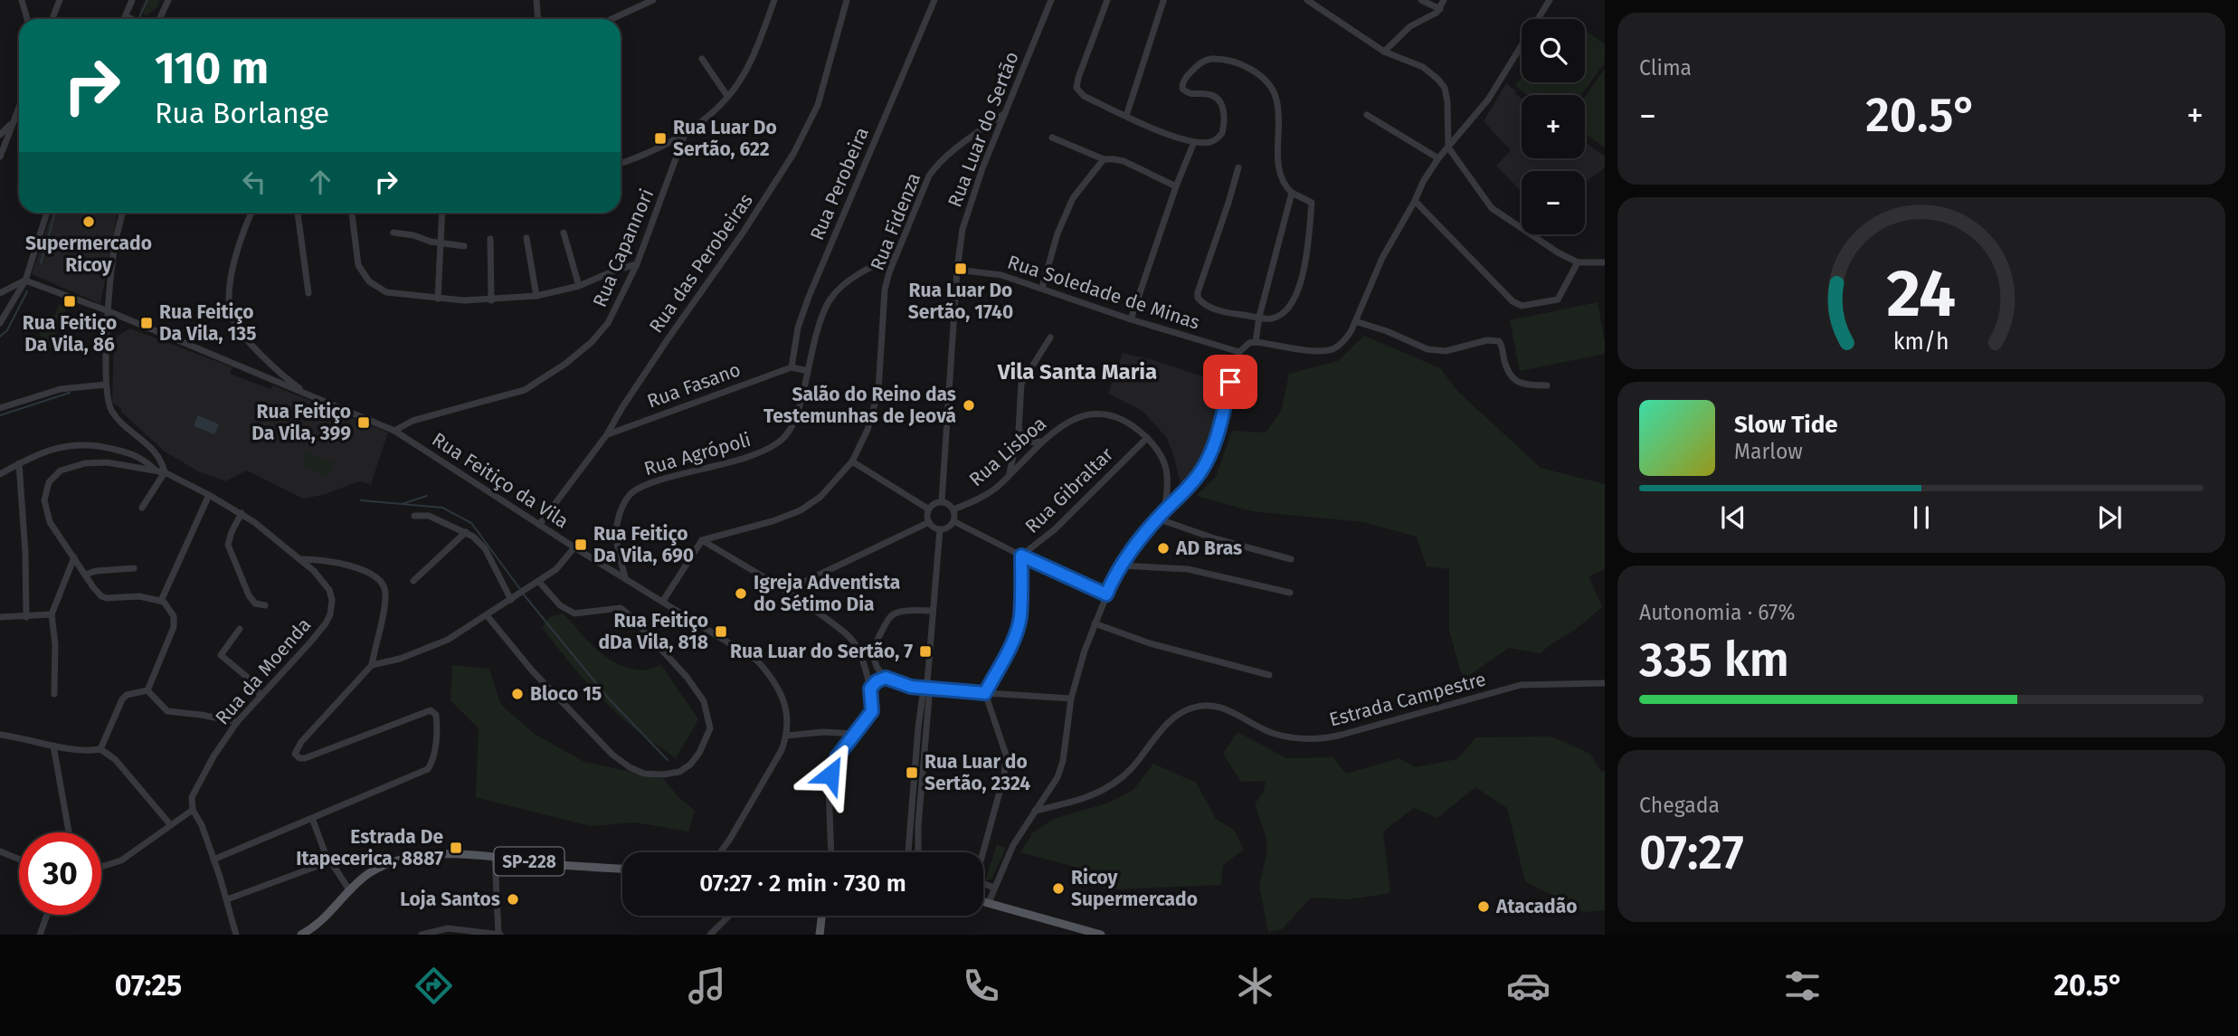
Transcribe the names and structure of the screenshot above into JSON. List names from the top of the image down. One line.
{"streets":{"main road":["SP-228"],"street":["Rua Luar do Sertão","Rua Perobeira","Rua Fidenza","Rua Capannori","Rua das Perobeiras","Rua Soledade de Minas","Rua Fasano","Rua Lisboa","Rua Agrópoli","Rua Feitiço da Vila","Rua Gibraltar","Rua da Moenda","Estrada Campestre"]},"crossings":[["Rua Luar do Sertão","Rua Fidenza"],["Rua Luar do Sertão","Rua Soledade de Minas"],["Rua Luar do Sertão","Rua Lisboa"],["Rua Perobeira","Rua Fasano"],["Rua Fidenza","Rua Agrópoli"],["Rua Capannori","Rua Feitiço da Vila"],["Rua das Perobeiras","Rua Fasano"],["Rua das Perobeiras","Rua Feitiço da Vila"],["Rua Lisboa","Rua Gibraltar"],["Rua Agrópoli","Rua Feitiço da Vila"]],"districts":["Vila Santa Maria"],"places":{"transit":["Rua Luar Do Sertão, 622","Rua Luar Do Sertão, 1740","Rua Feitiço Da Vila, 86","Rua Feitiço Da Vila, 135","Rua Feitiço Da Vila, 399","Rua Feitiço Da Vila, 690","Rua Feitiço dDa Vila, 818","Rua Luar do Sertão, 7","Rua Luar do Sertão, 2324","Estrada De Itapecerica, 8887"],"other":["Supermercado Ricoy","Salão do Reino das Testemunhas de Jeová","AD Bras","Igreja Adventista do Sétimo Dia","Bloco 15","Ricoy Supermercado","Loja Santos","Atacadão"]},"page":{"tile":["Clima",["Autonomia · 67%","335 km"],["Chegada","07:27"]],"map_buttons":["+","−"],"turn":["110 m","Rua Borlange"],"heat":["−","20.5°","+"],"song":["Slow Tide","Marlow"],"limit":"30","trip":"07:27 · 2 min · 730 m","tabs":["07:25","20.5°"],"gauge":["24","km/h"]}}
